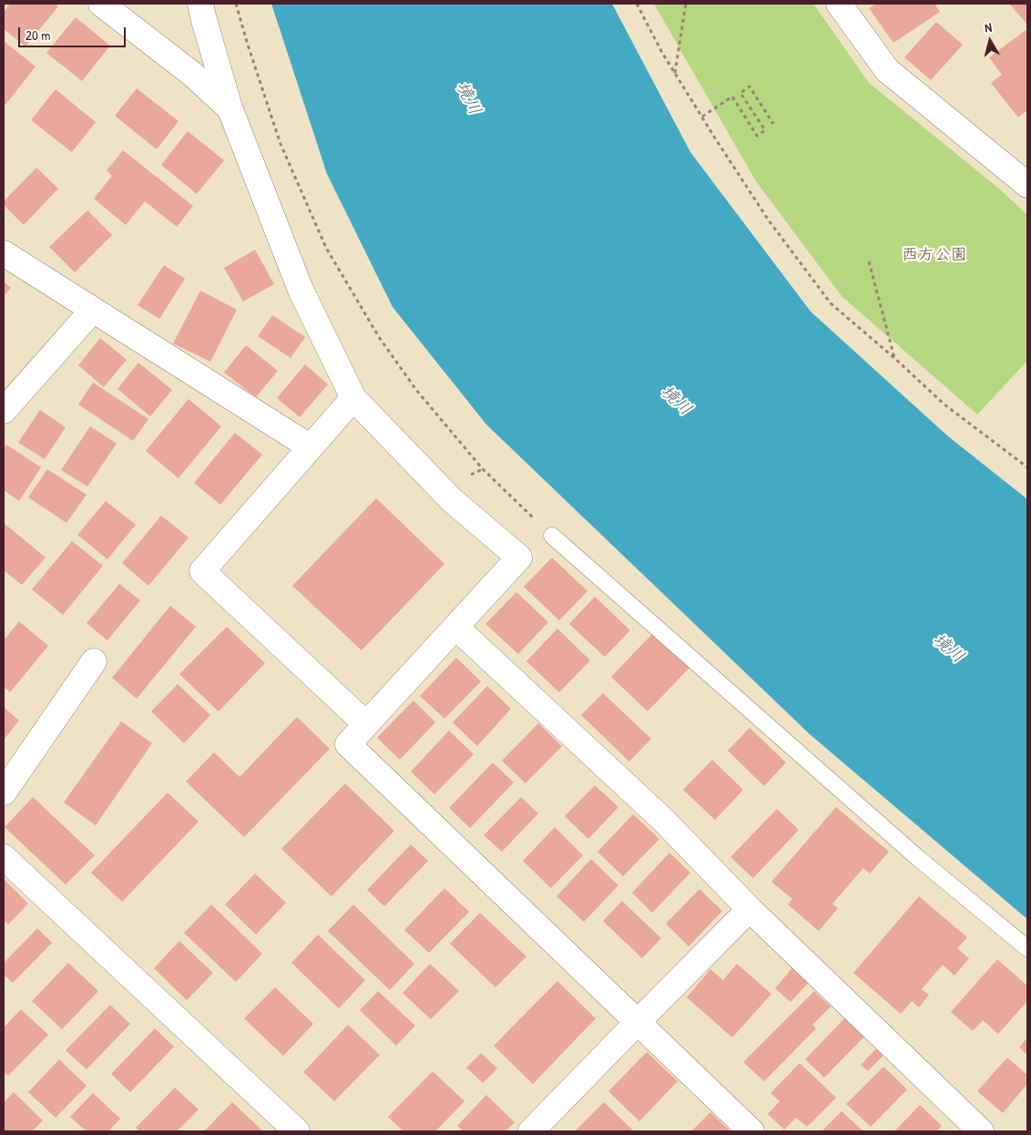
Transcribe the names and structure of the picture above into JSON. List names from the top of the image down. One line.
{"water":["境川"],"parks":["西方公園"],"scale_bar":"20 m","north":"top"}
